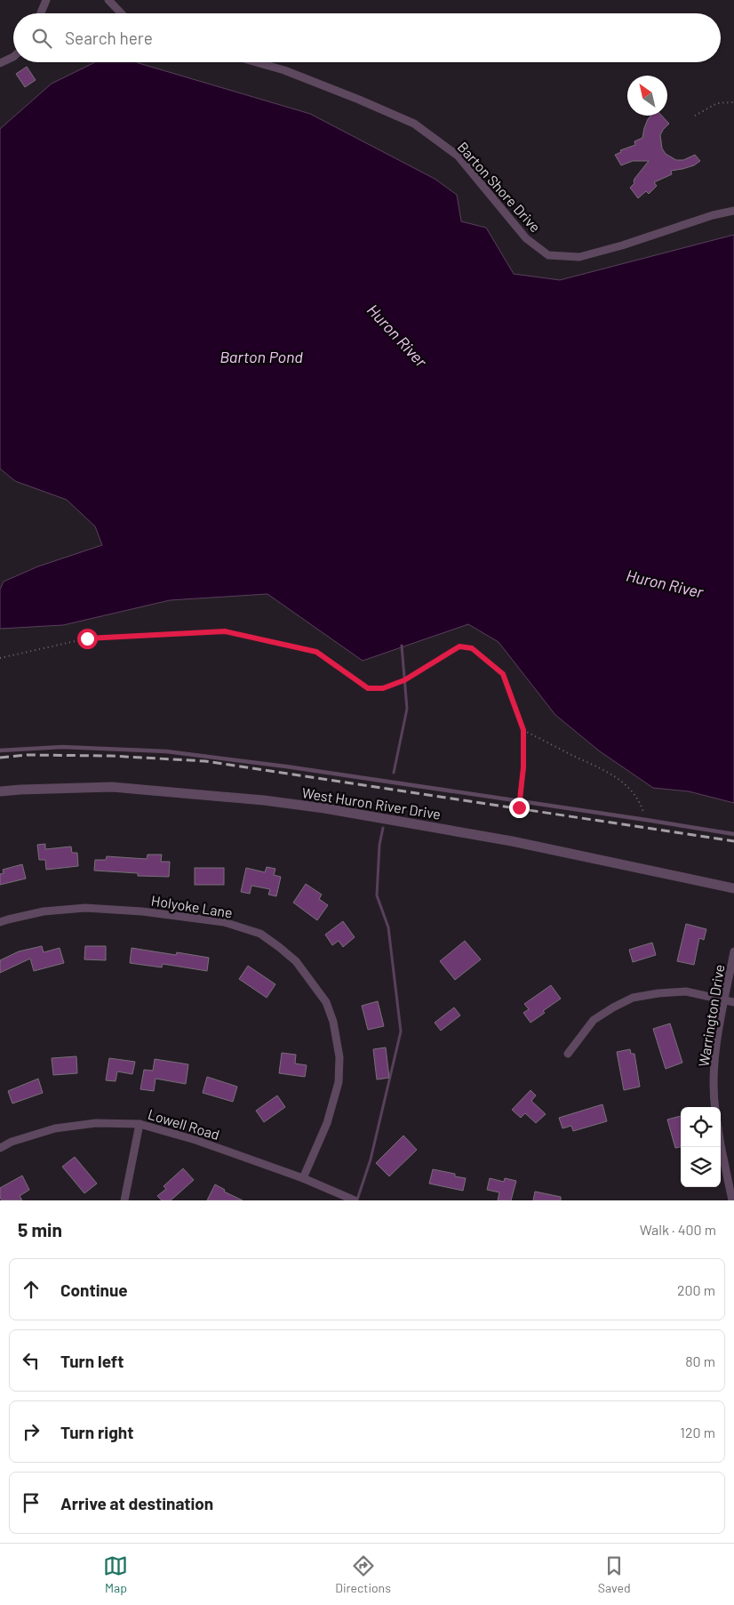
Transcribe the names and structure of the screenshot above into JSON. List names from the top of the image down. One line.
{"streets":{"street":["Barton Shore Drive","West Huron River Drive","Holyoke Lane","Warrington Drive","Lowell Road"]},"crossings":[["Holyoke Lane","Lowell Road"]],"water":["Huron River","Barton Pond"],"north":"top left","page":{"search":"Search here","heading":["5 min","Walk · 400 m"],"list":[["Continue","200 m"],["Turn left","80 m"],["Turn right","120 m"],"Arrive at destination"],"nav":["Map","Directions","Saved"]}}
